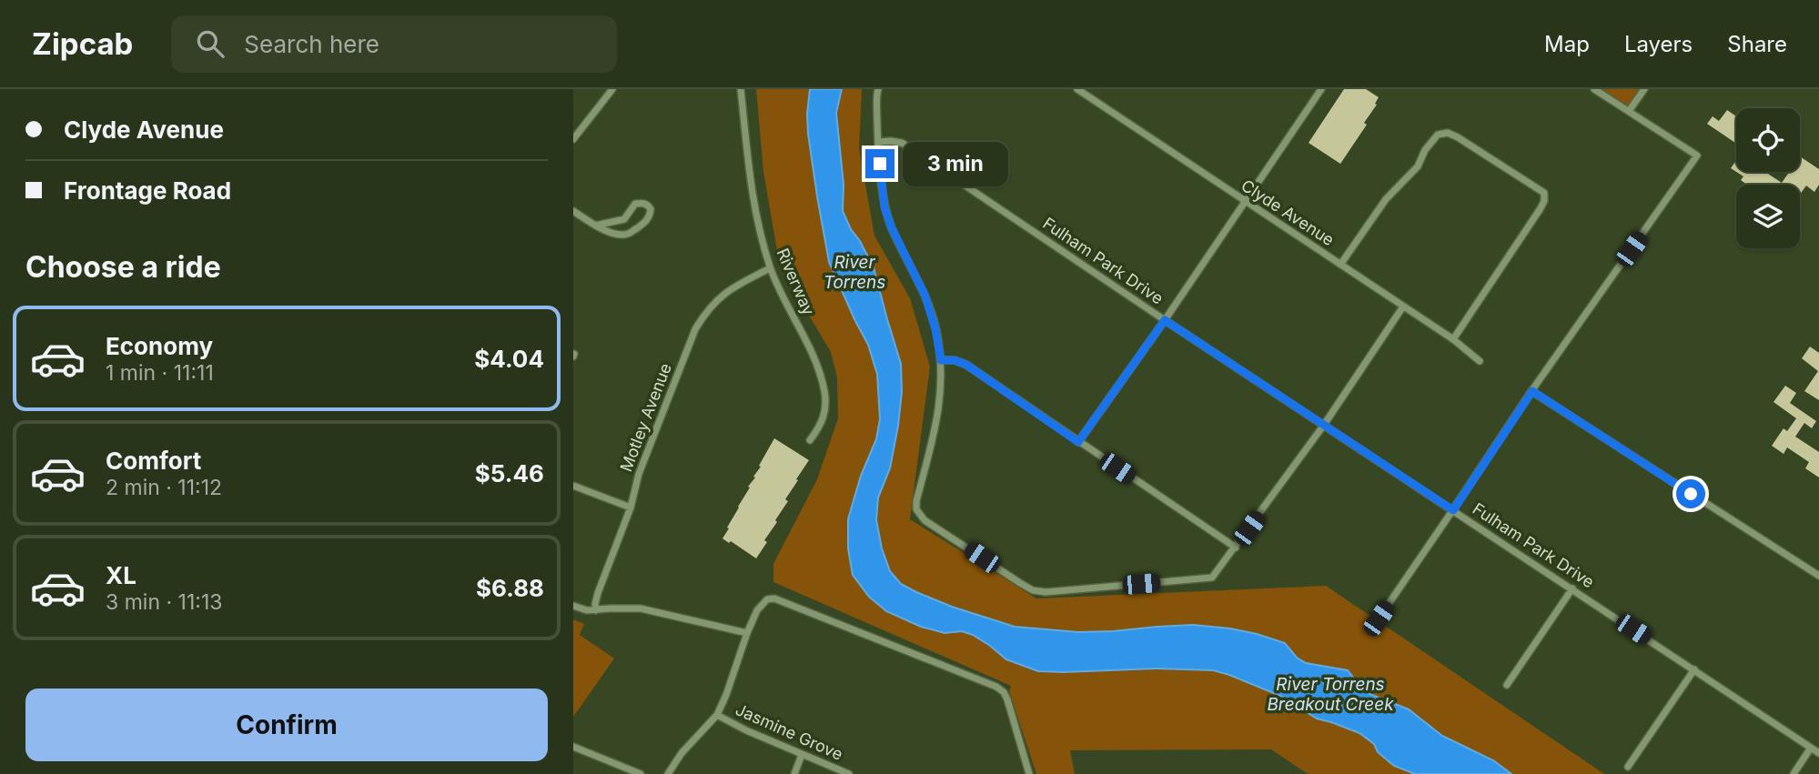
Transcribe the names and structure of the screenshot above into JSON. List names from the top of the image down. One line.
{"streets":{"street":["Clyde Avenue","Fulham Park Drive","Riverway","Motley Avenue","Jasmine Grove"]},"crossings":[["Riverway","Motley Avenue"]],"water":["River Torrens","River Torrens Breakout Creek"],"page":{"header":"Zipcab","search":"Search here","nav":["Map","Layers","Share"],"banner":["Clyde Avenue","Frontage Road"],"bubble":"3 min","heading":"Choose a ride","list":[{"name":"Economy","note":"1 min · 11:11","value":"$4.04"},{"name":"Comfort","note":"2 min · 11:12","value":"$5.46"},{"name":"XL","note":"3 min · 11:13","value":"$6.88"}],"buttons":"Confirm"}}
